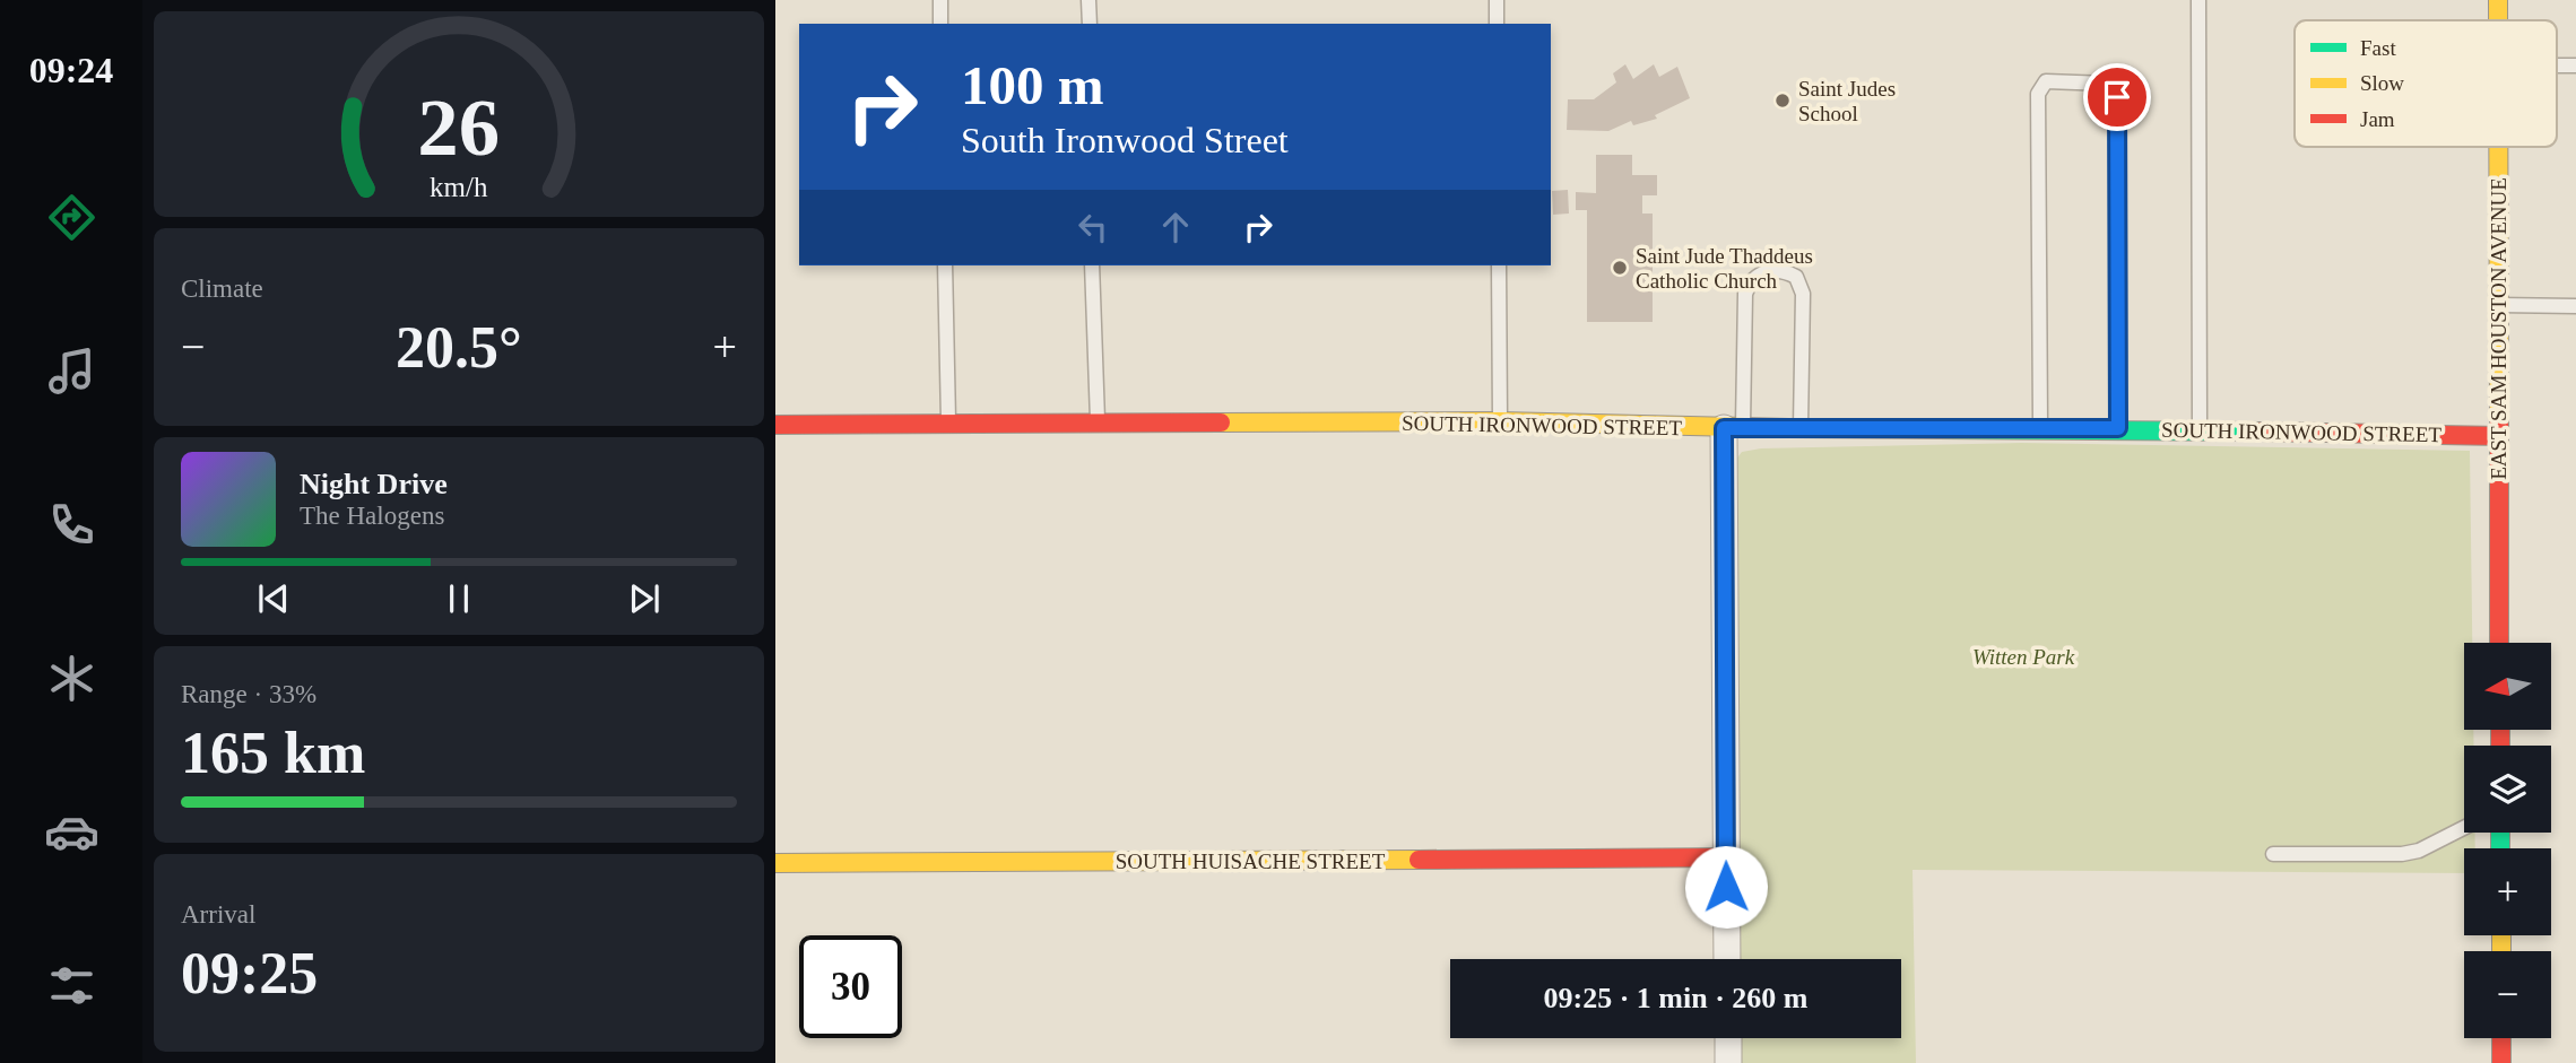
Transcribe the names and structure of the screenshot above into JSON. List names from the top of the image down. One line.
{"streets":{"street":["EAST SAM HOUSTON AVENUE","SOUTH IRONWOOD STREET","SOUTH HUISACHE STREET"]},"crossings":[["EAST SAM HOUSTON AVENUE","SOUTH IRONWOOD STREET"]],"parks":["Witten Park"],"places":["Saint Judes School","Saint Jude Thaddeus Catholic Church"],"legend":["Fast","Slow","Jam"],"north":"left","page":{"tabs":"09:24","turn":["100 m","South Ironwood Street"],"tile":["Climate",["Range · 33%","165 km"],["Arrival","09:25"]],"heat":["−","20.5°","+"],"song":["Night Drive","The Halogens"],"map_buttons":["+","−"],"limit":"30","trip":"09:25 · 1 min · 260 m","gauge":["26","km/h"]}}
